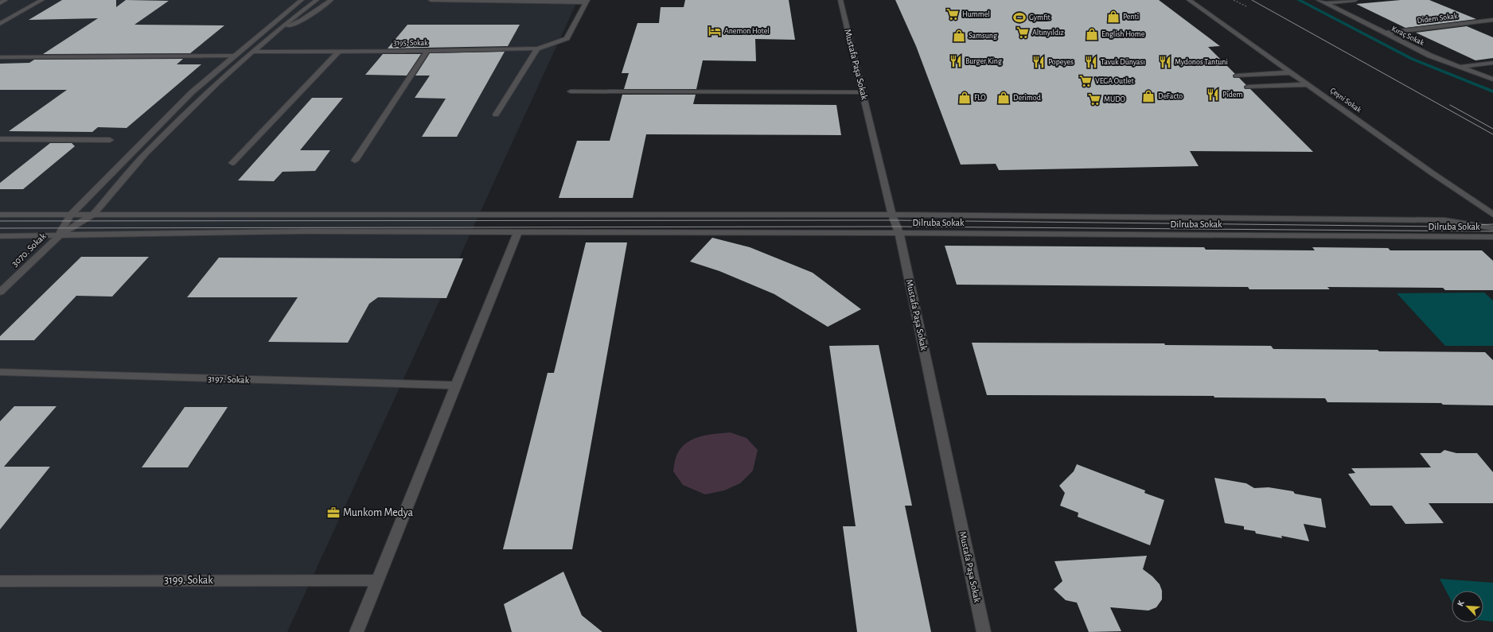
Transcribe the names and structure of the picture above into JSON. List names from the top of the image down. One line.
{"streets":{"street":["Didem Sokak","Kıraç Sokak","3195. Sokak","Mustafa Paşa Sokak","Çeşni Sokak","Dilruba Sokak","3070. Sokak","3197. Sokak","3199. Sokak"]},"crossings":[["Didem Sokak","Kıraç Sokak"],["Mustafa Paşa Sokak","Dilruba Sokak"],["Dilruba Sokak","3070. Sokak"]],"places":{"supermarket":["Hummel","Altınyıldız","VEGA Outlet","MUDO"],"shop":["Penti","English Home","Samsung","DeFacto","FLO","Derimod"],"sports":["Gymfit"],"hotel":["Anemon Hotel"],"restaurant":["Burger King","Popeyes","Tavuk Dünyası","Mydonos Tantuni","Pidem"],"office":["Munkom Medya"]},"north":"top left"}
